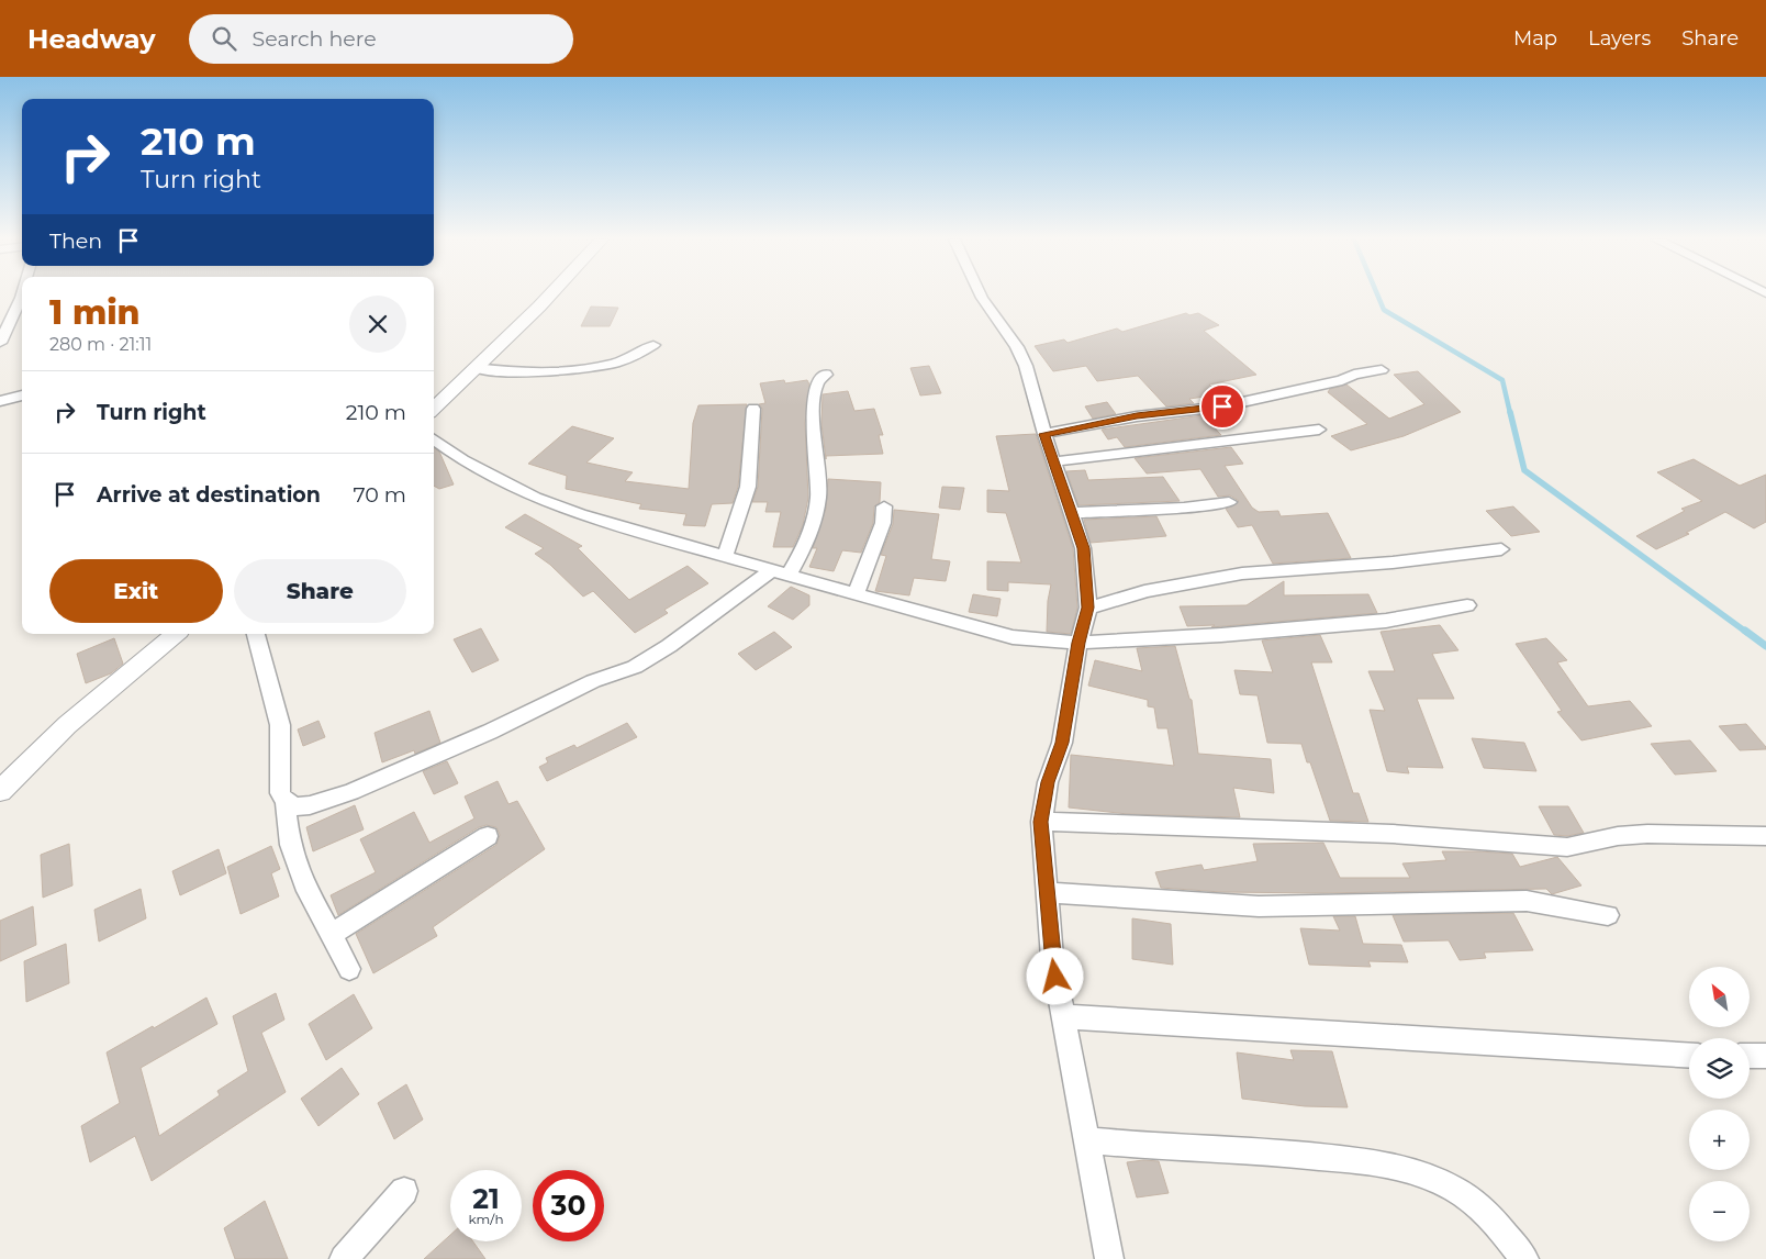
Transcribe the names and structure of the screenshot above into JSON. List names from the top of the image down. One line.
{"north":"top left","page":{"header":"Headway","search":"Search here","nav":["Map","Layers","Share"],"turn":["210 m","Turn right"],"then":"Then","heading":["1 min","280 m · 21:11"],"list":[{"name":"Turn right","value":"210 m"},{"name":"Arrive at destination","value":"70 m"}],"buttons":["Exit","Share"],"map_buttons":["+","−"],"speed":"21 km/h","limit":"30"}}
